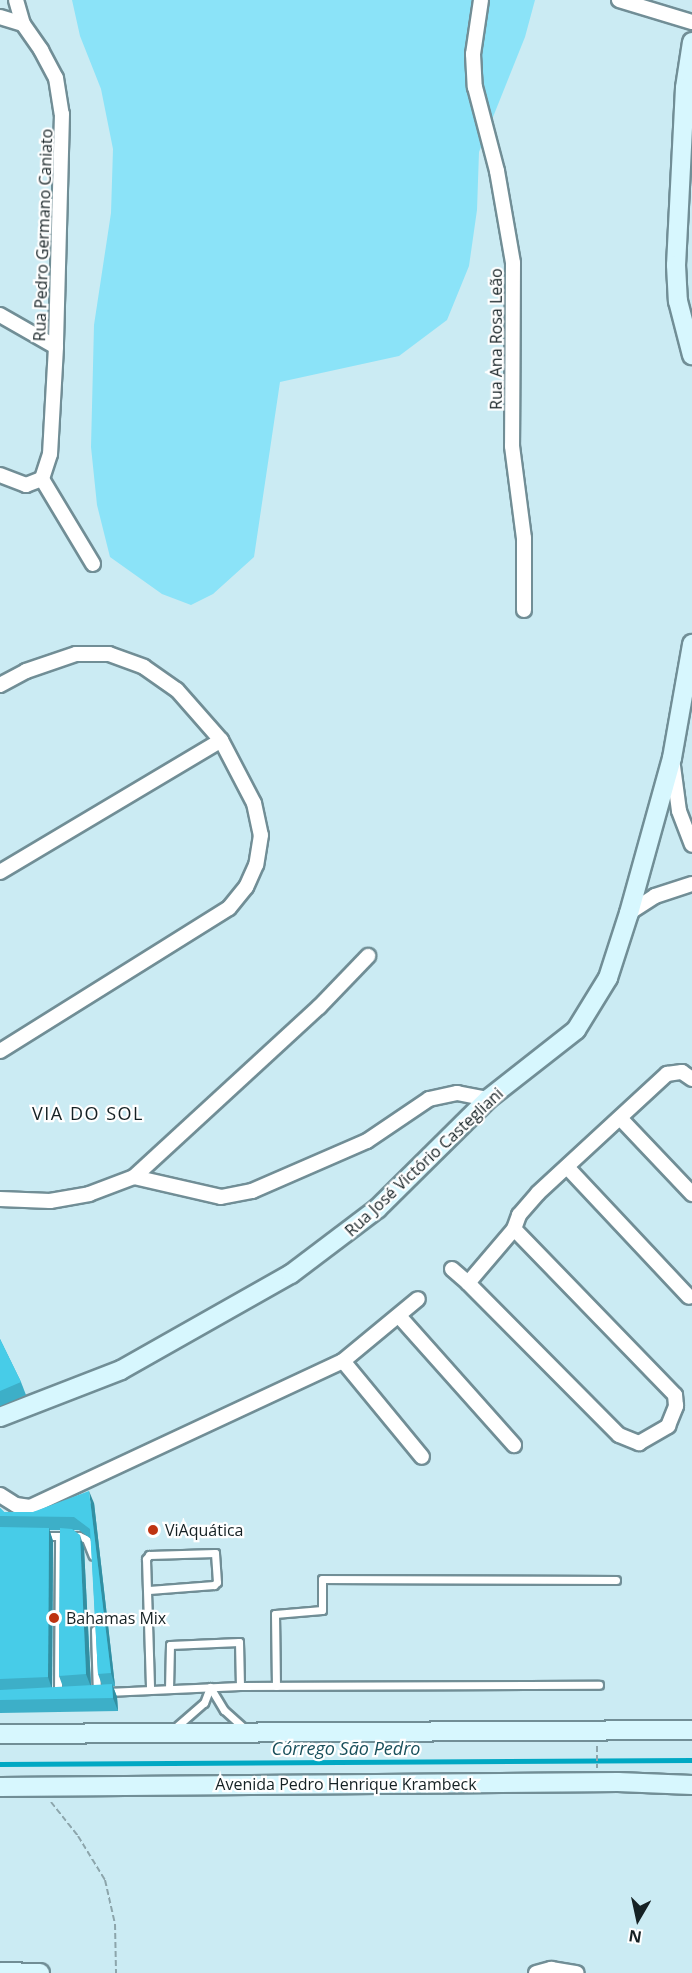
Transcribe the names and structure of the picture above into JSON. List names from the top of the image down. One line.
{"streets":{"street":["Rua Pedro Germano Caniato","Rua Ana Rosa Leão","Rua José Victório Castegliani","Avenida Pedro Henrique Krambeck"]},"districts":["VIA DO SOL"],"water":["Córrego São Pedro"],"places":["ViAquática","Bahamas Mix"],"north":"bottom"}
